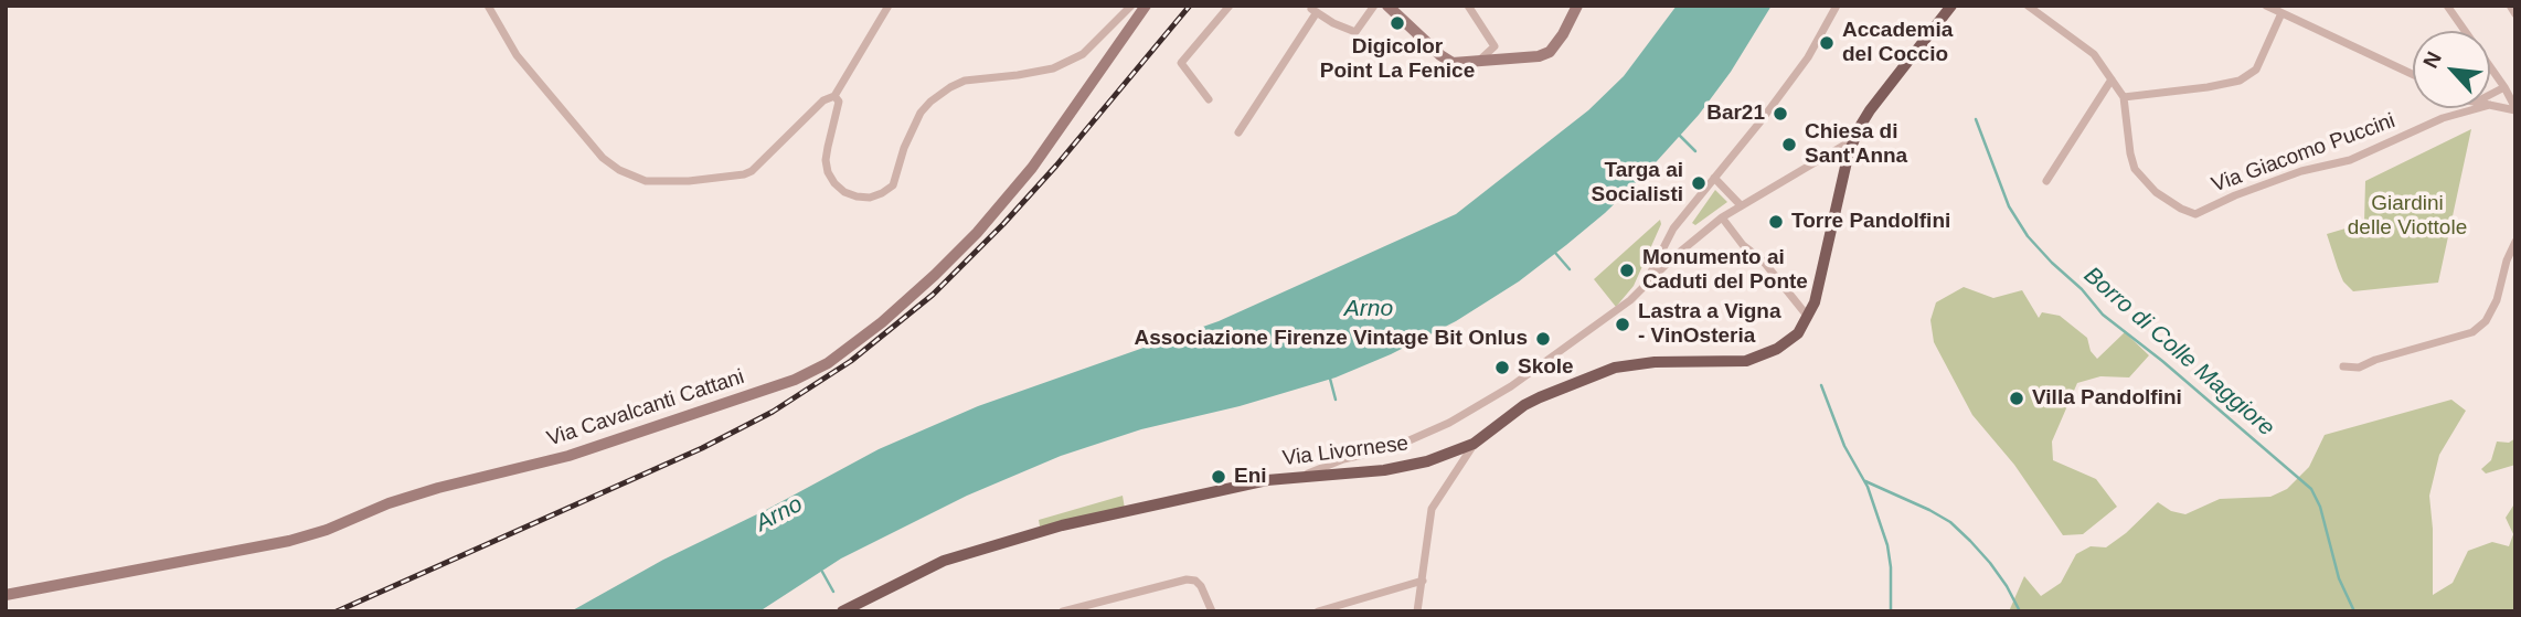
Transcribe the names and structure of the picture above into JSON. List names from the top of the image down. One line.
{"streets":{"main road":["Via Livornese"],"street":["Via Giacomo Puccini","Via Cavalcanti Cattani"]},"water":["Arno","Borro di Colle Maggiore"],"parks":["Giardini delle Viottole"],"places":["Digicolor Point La Fenice","Accademia del Coccio","Bar21","Chiesa di Sant'Anna","Targa ai Socialisti","Torre Pandolfini","Monumento ai Caduti del Ponte","Lastra a Vigna - VinOsteria","Associazione Firenze Vintage Bit Onlus","Skole","Villa Pandolfini","Eni"],"north":"top left"}
